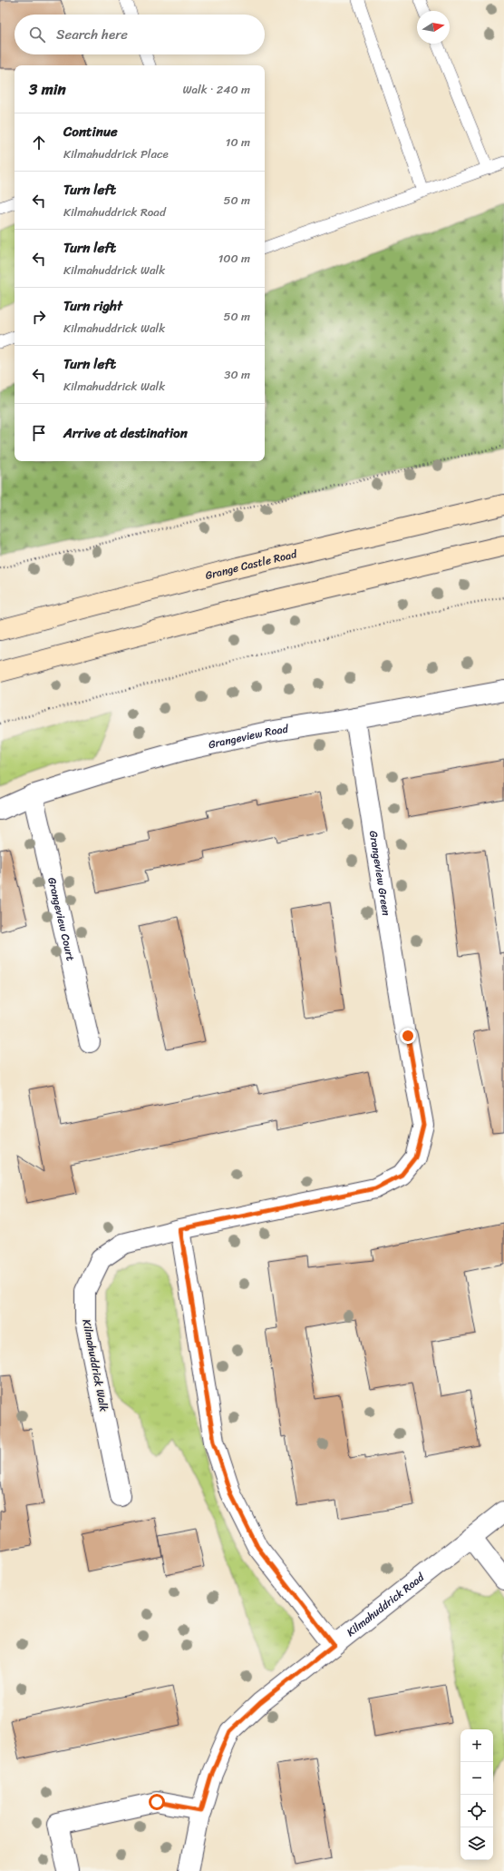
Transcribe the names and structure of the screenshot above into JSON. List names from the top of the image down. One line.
{"streets":{"main road":["Grange Castle Road"],"street":["Grangeview Road","Grangeview Green","Grangeview Court","Kilmahuddrick Walk","Kilmahuddrick Road"]},"crossings":[["Grangeview Road","Grangeview Green"],["Grangeview Road","Grangeview Court"],["Grangeview Green","Kilmahuddrick Walk"]],"north":"right","page":{"search":"Search here","heading":["3 min","Walk · 240 m"],"list":[["Continue","Kilmahuddrick Place","10 m"],["Turn left","Kilmahuddrick Road","50 m"],["Turn left","Kilmahuddrick Walk","100 m"],["Turn right","Kilmahuddrick Walk","50 m"],["Turn left","Kilmahuddrick Walk","30 m"],"Arrive at destination"],"map_buttons":["+","−"]}}
